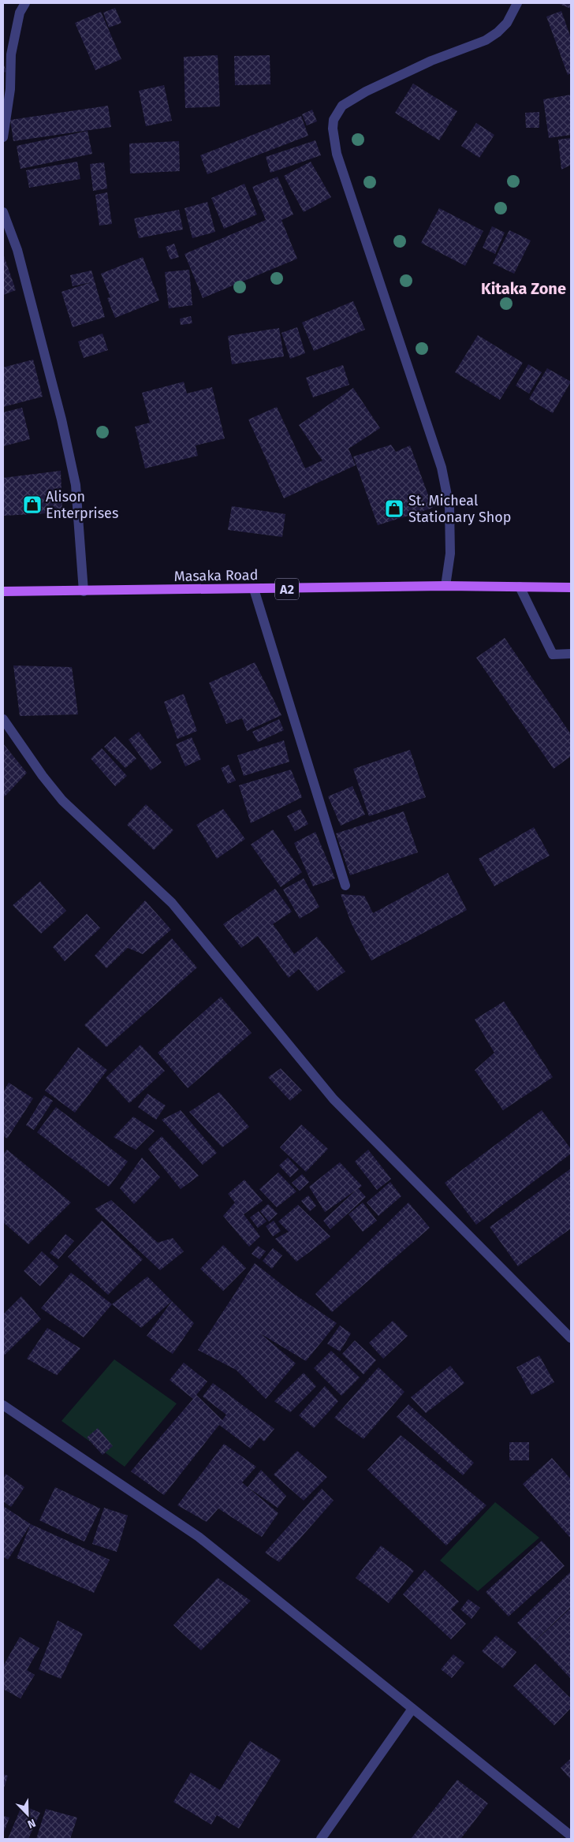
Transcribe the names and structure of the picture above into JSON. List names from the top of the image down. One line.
{"streets":{"main road":["Masaka Road","A2"]},"districts":["Kitaka Zone"],"places":{"shop":["Alison Enterprises","St. Micheal Stationary Shop"]},"north":"bottom right"}
